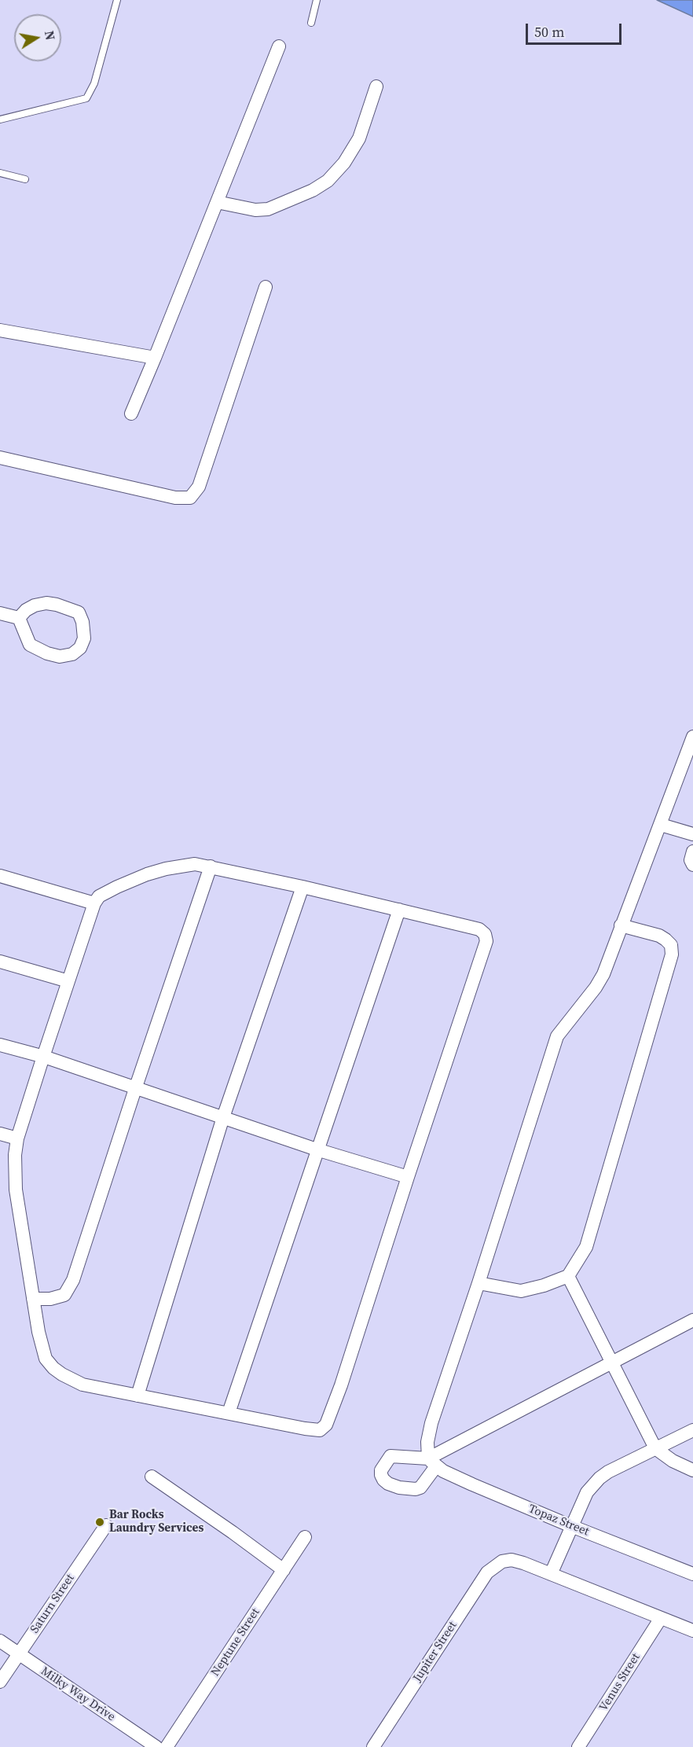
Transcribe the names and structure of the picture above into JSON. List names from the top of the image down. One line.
{"streets":{"street":["Topaz Street","Saturn Street","Neptune Street","Jupiter Street","Venus Street","Milky Way Drive"]},"crossings":[["Saturn Street","Milky Way Drive"]],"places":["Bar Rocks Laundry Services"],"scale_bar":"50 m","north":"right"}
